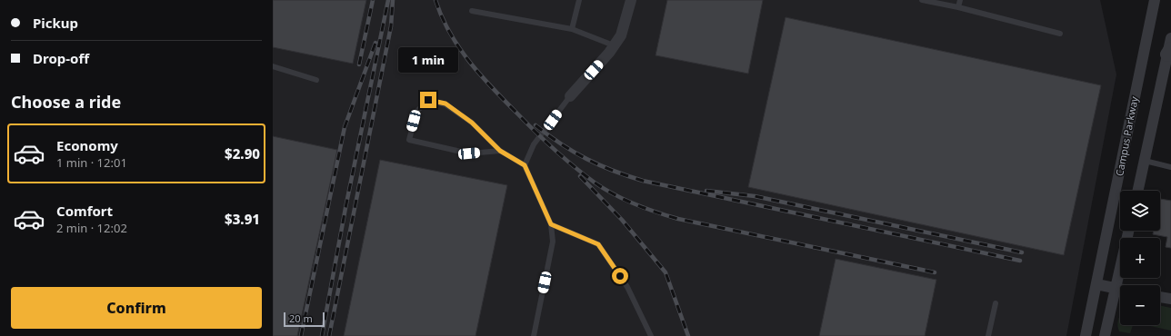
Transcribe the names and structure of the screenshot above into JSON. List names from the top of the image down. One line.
{"streets":{"street":["Campus Parkway"]},"scale_bar":"20 m","page":{"banner":["Pickup","Drop-off"],"bubble":"1 min","heading":"Choose a ride","list":[{"name":"Economy","note":"1 min · 12:01","value":"$2.90"},{"name":"Comfort","note":"2 min · 12:02","value":"$3.91"}],"map_buttons":["+","−"],"buttons":"Confirm","scale":"20 m"}}
